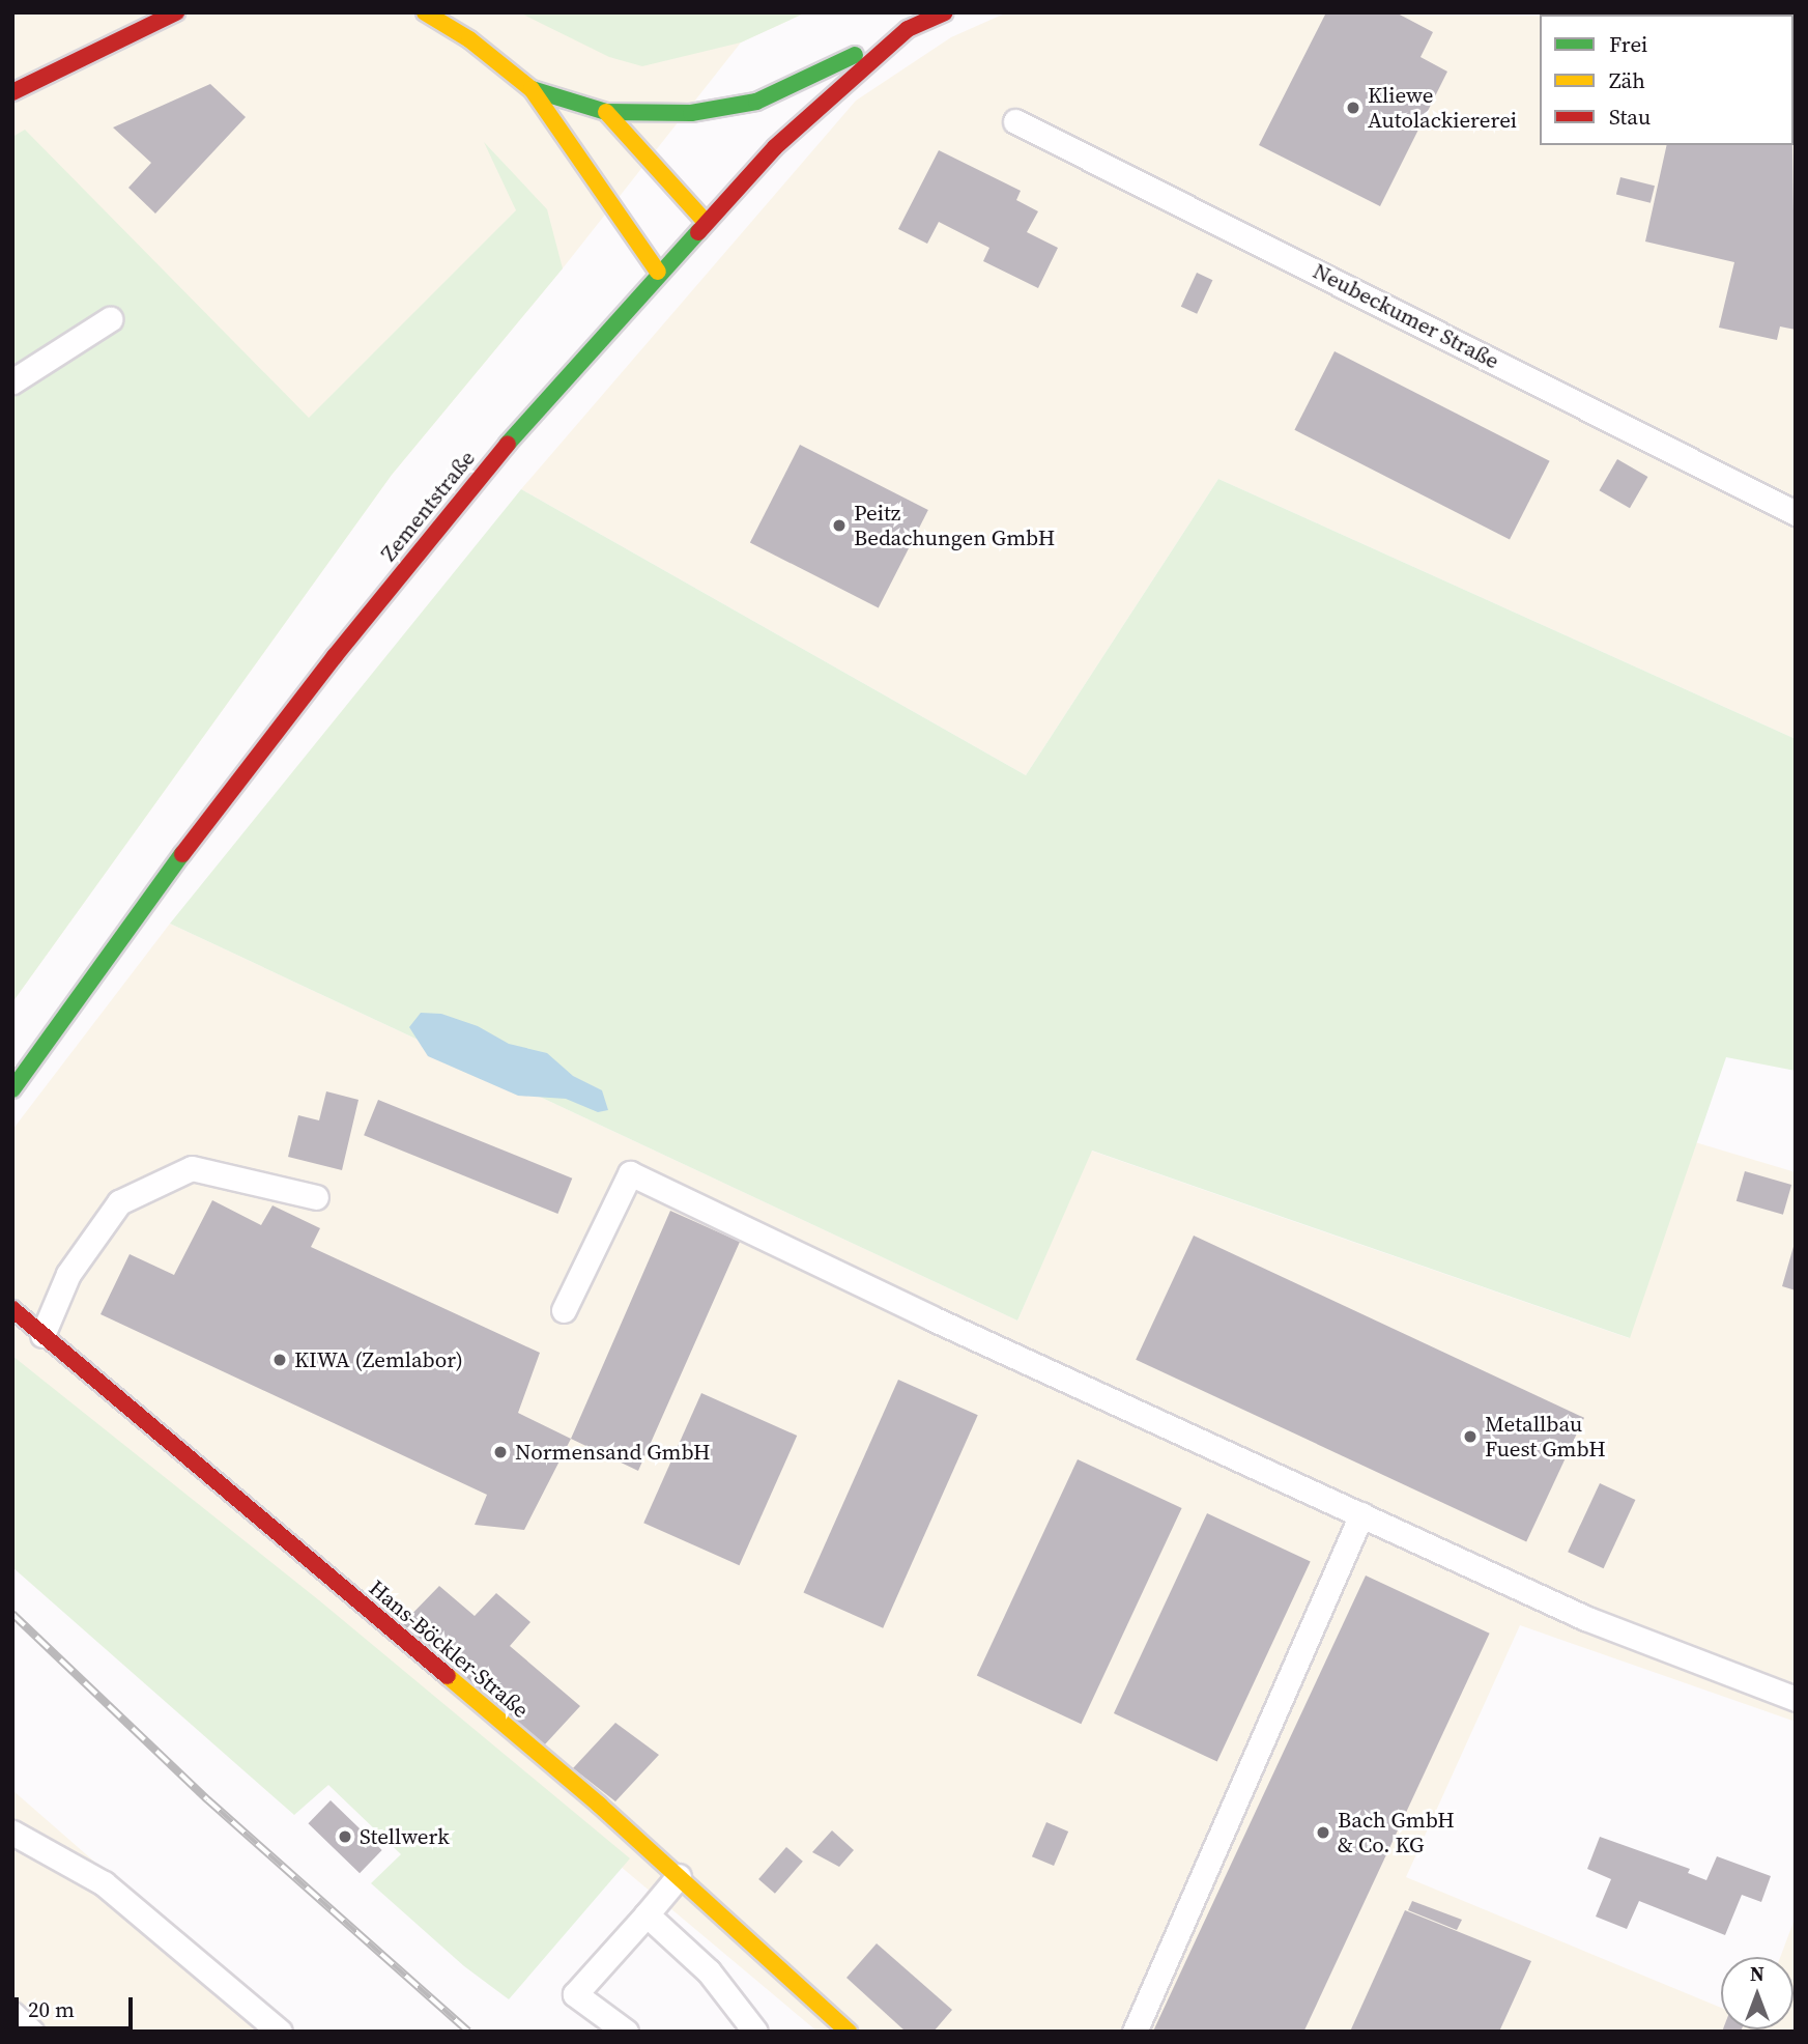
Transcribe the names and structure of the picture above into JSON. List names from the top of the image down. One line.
{"streets":{"street":["Zementstraße","Hans-Böckler-Straße"],"lane":["Neubeckumer Straße"]},"places":["Kliewe Autolackiererei","Peitz Bedachungen GmbH","KIWA (Zemlabor)","Metallbau Fuest GmbH","Normensand GmbH","Bach GmbH & Co. KG","Stellwerk"],"legend":["Frei","Zäh","Stau"],"scale_bar":"20 m","north":"top"}
